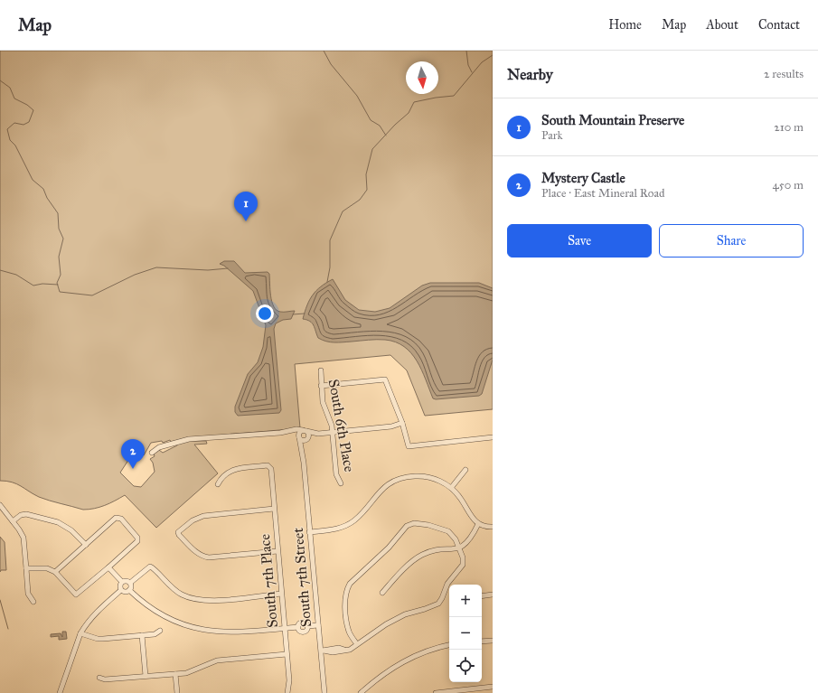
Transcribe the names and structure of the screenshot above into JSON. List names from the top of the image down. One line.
{"streets":{"street":["South 6th Place","South 7th Street","South 7th Place"]},"north":"bottom","page":{"header":"Map","nav":["Home","Map","About","Contact"],"heading":["Nearby","2 results"],"list":[{"mark":"1","name":"South Mountain Preserve","note":"Park","value":"210 m"},{"mark":"2","name":"Mystery Castle","note":"Place · East Mineral Road","value":"450 m"}],"pins":["1","2"],"buttons":["Save","Share"],"map_buttons":["+","−"]}}
